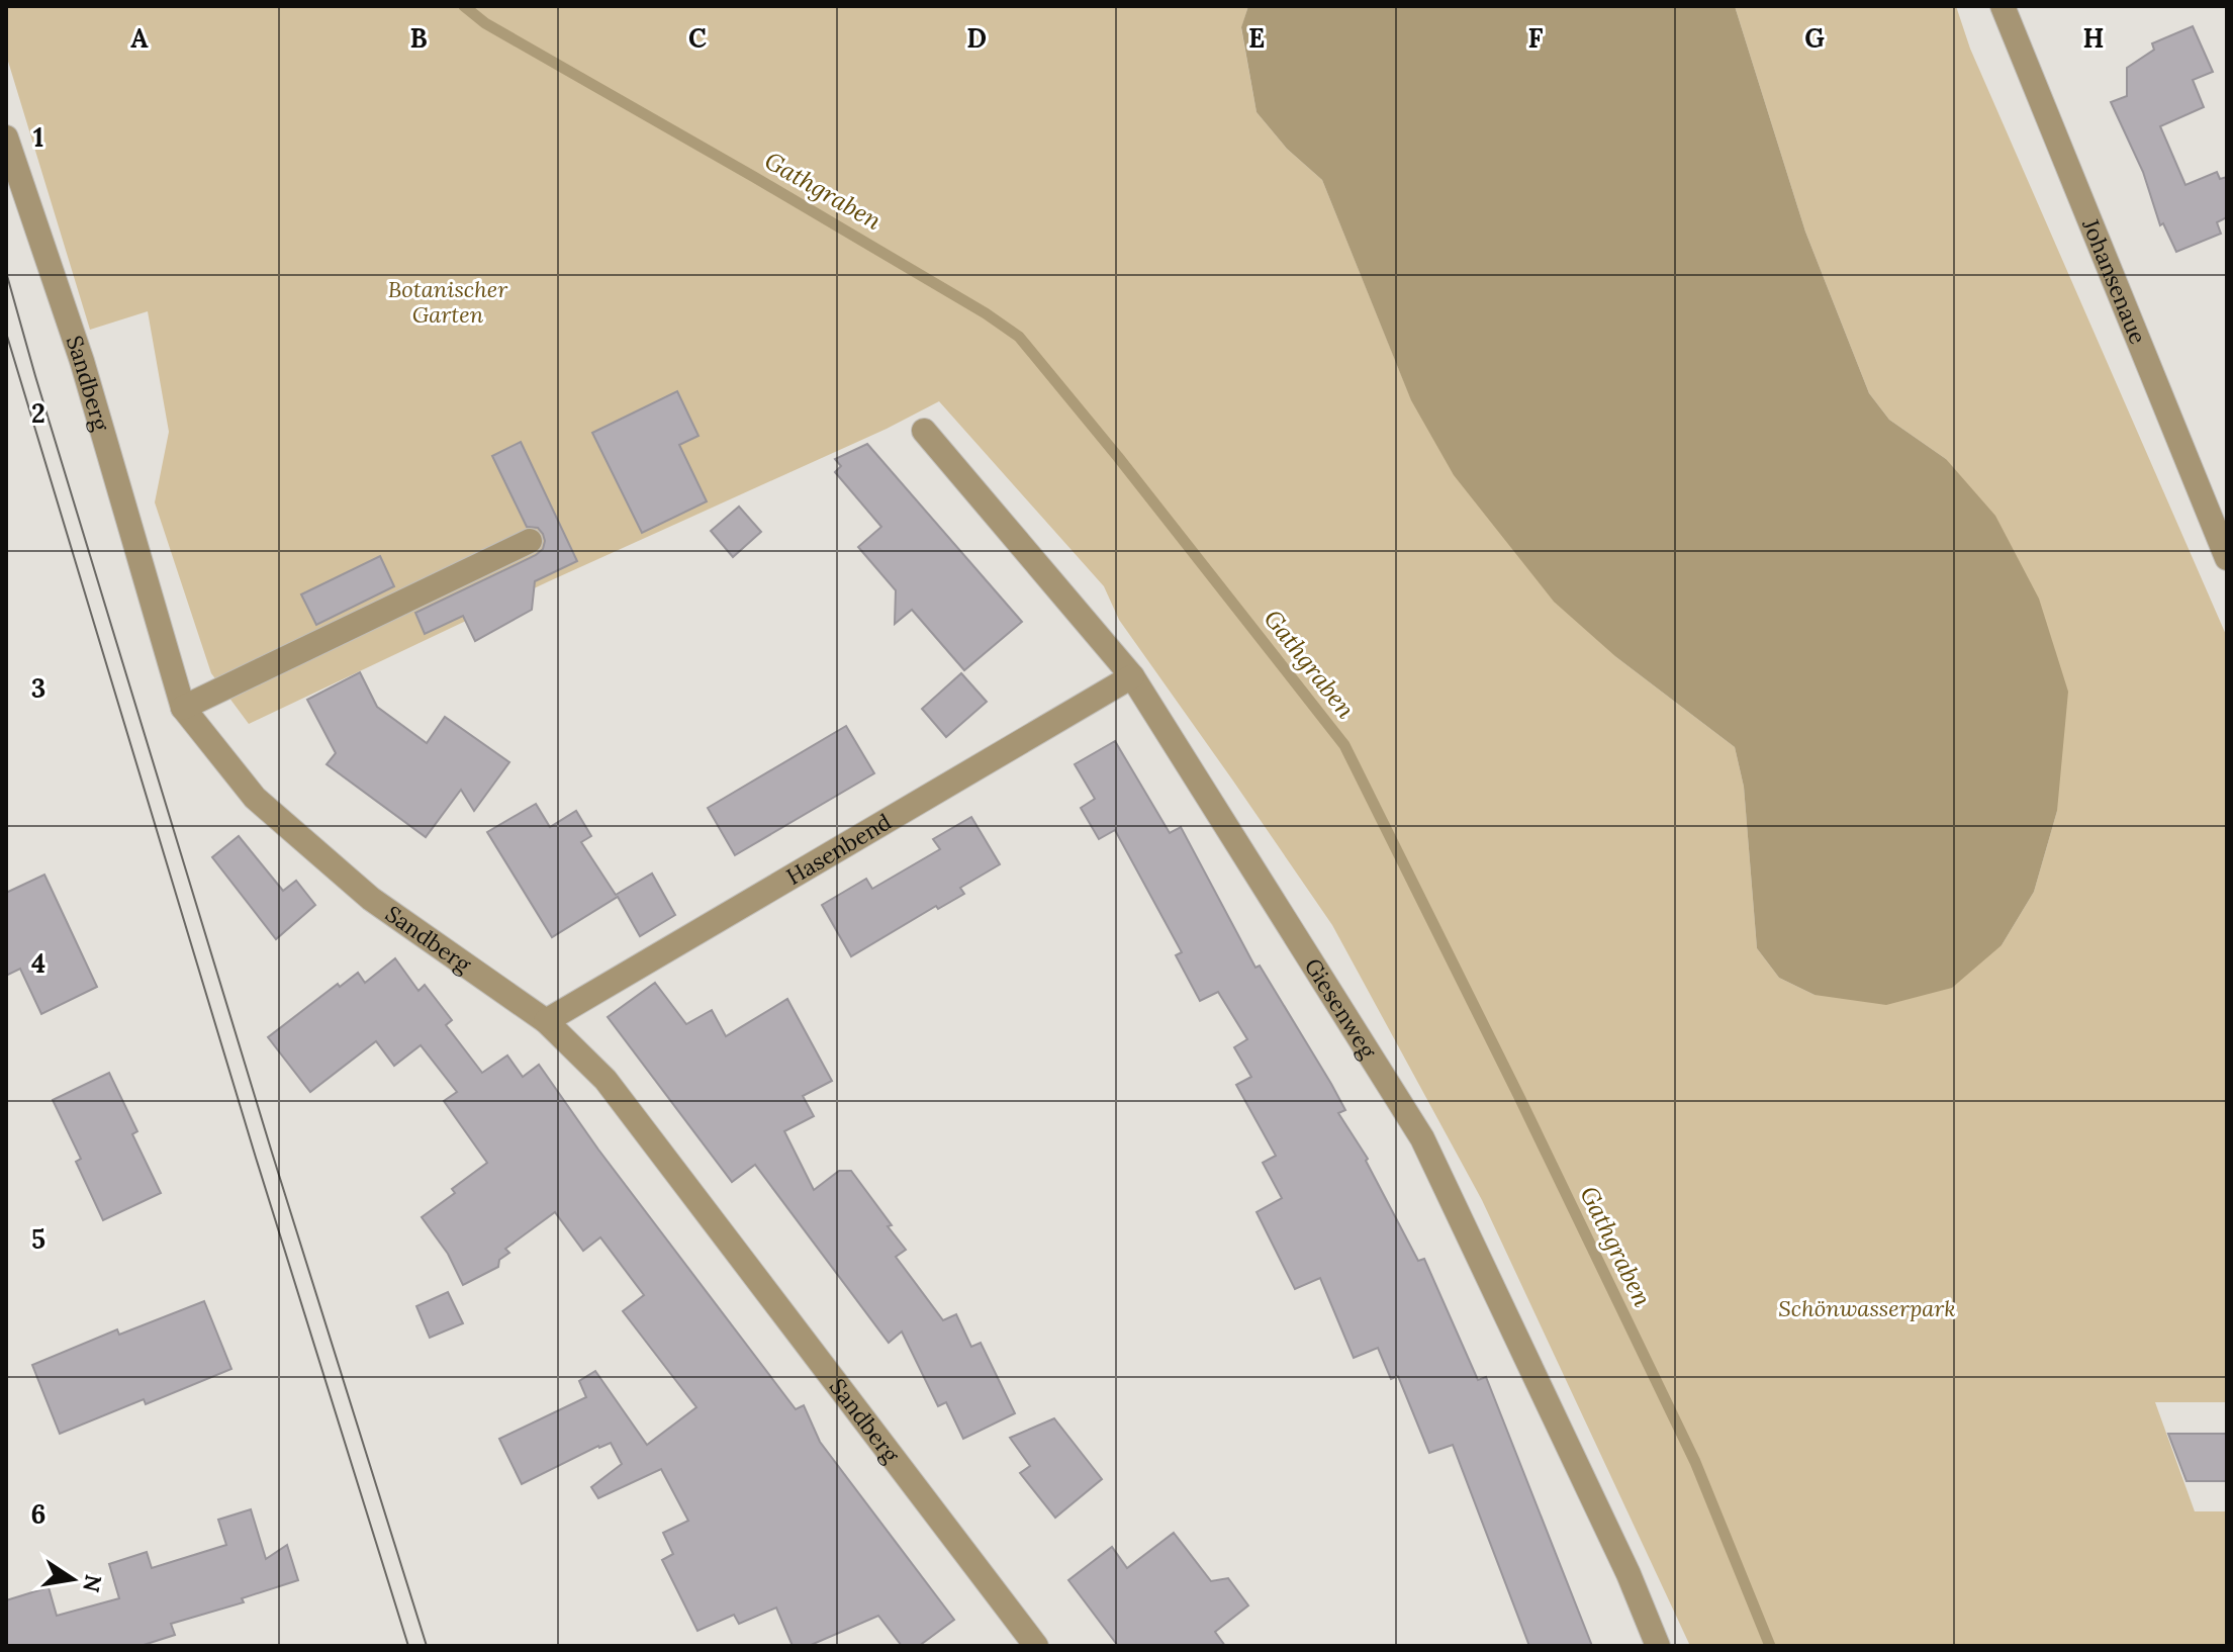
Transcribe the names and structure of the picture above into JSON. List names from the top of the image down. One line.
{"streets":{"street":["Johansenaue","Sandberg","Hasenbend","Giesenweg"]},"crossings":[["Sandberg","Hasenbend"],["Hasenbend","Giesenweg"]],"water":["Gathgraben"],"parks":["Botanischer Garten","Schönwasserpark"],"north":"right","grid":{"columns":["A","B","C","D","E","F","G","H"],"rows":["1","2","3","4","5","6"]}}
